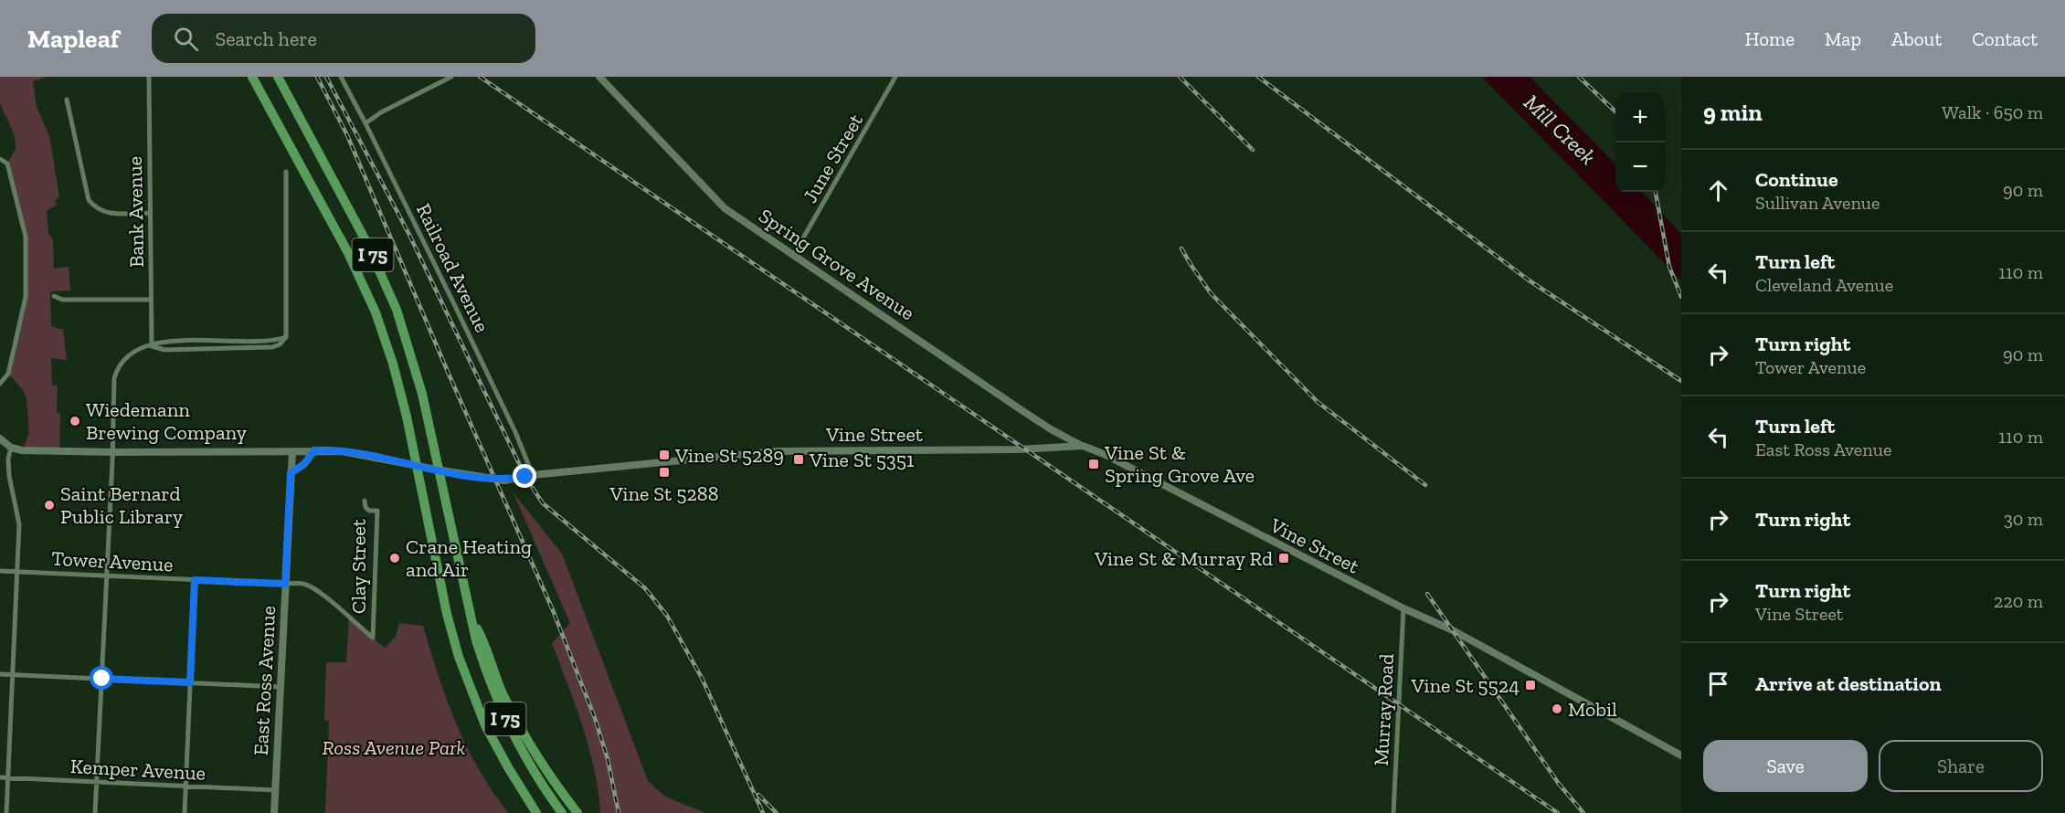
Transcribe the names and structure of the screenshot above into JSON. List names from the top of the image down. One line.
{"streets":{"highway":["I 75"],"main road":["Spring Grove Avenue","Vine Street","East Ross Avenue"],"street":["June Street","Bank Avenue","Railroad Avenue","Tower Avenue","Clay Street","Murray Road","Kemper Avenue"]},"crossings":[["June Street","Spring Grove Avenue"],["Spring Grove Avenue","Vine Street"],["Railroad Avenue","Vine Street"],["Vine Street","East Ross Avenue"],["Vine Street","Murray Road"],["Tower Avenue","Clay Street"],["Tower Avenue","East Ross Avenue"],["East Ross Avenue","Kemper Avenue"]],"water":["Mill Creek"],"parks":["Ross Avenue Park"],"places":{"other":["Wiedemann Brewing Company","Saint Bernard Public Library","Crane Heating and Air","Mobil"],"transit":["Vine St 5289","Vine St 5351","Vine St & Spring Grove Ave","Vine St 5288","Vine St & Murray Rd","Vine St 5524"]},"page":{"header":"Mapleaf","search":"Search here","nav":["Home","Map","About","Contact"],"heading":["9 min","Walk · 650 m"],"map_buttons":["+","−"],"list":[["Continue","Sullivan Avenue","90 m"],["Turn left","Cleveland Avenue","110 m"],["Turn right","Tower Avenue","90 m"],["Turn left","East Ross Avenue","110 m"],["Turn right","30 m"],["Turn right","Vine Street","220 m"],"Arrive at destination"],"buttons":["Save","Share"]}}
